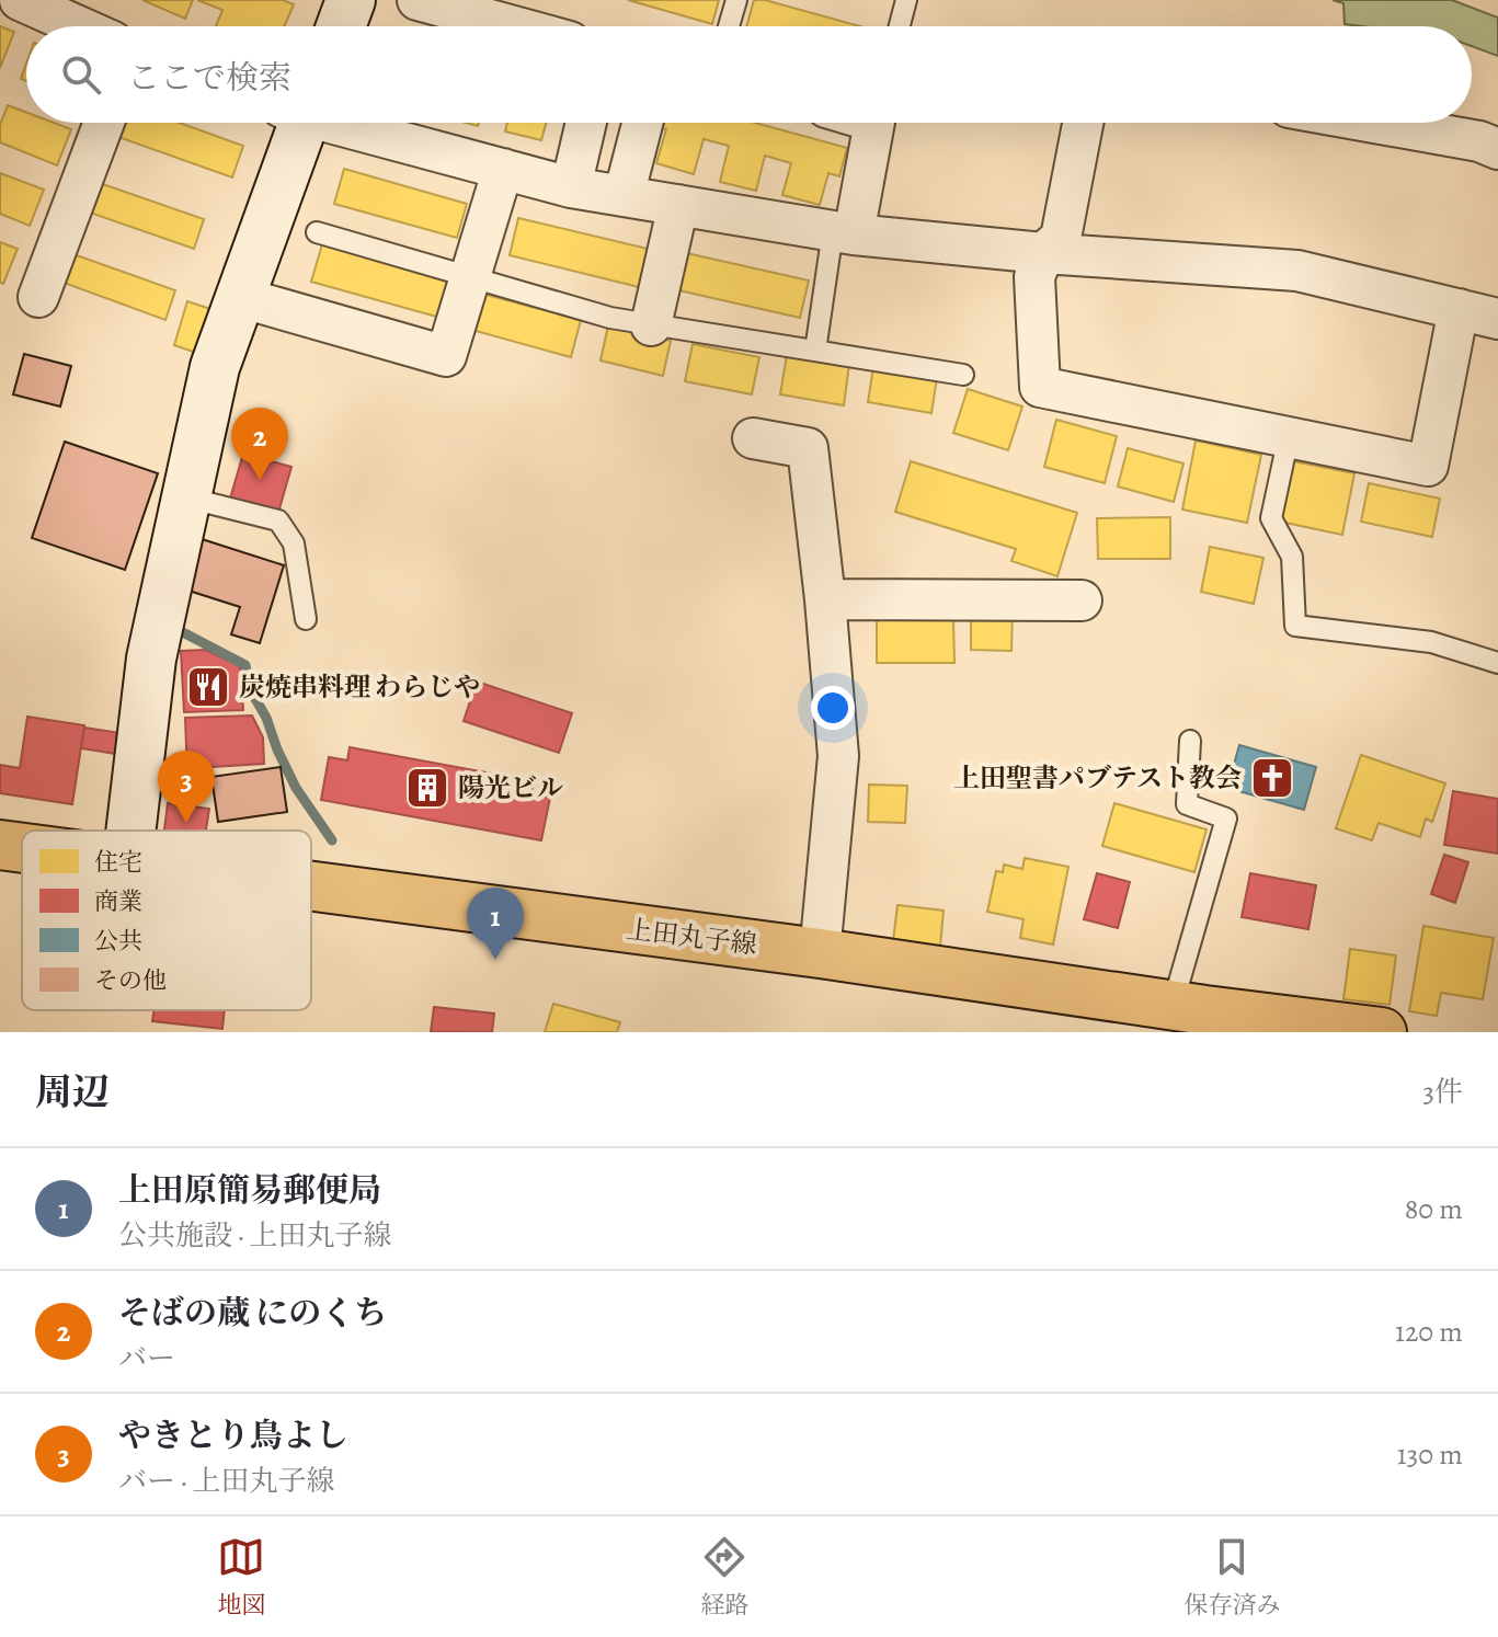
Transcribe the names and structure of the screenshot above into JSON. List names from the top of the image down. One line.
{"streets":{"main road":["上田丸子線"]},"places":{"restaurant":["炭焼串料理 わらじや"],"church":["上田聖書パブテスト教会"],"building":["陽光ビル"]},"legend":["住宅","商業","公共","その他"],"page":{"search":"ここで検索","pins":["2","3","1"],"heading":["周辺","3件"],"list":[{"mark":"1","name":"上田原簡易郵便局","note":"公共施設 · 上田丸子線","value":"80 m"},{"mark":"2","name":"そばの蔵 にのくち","note":"バー","value":"120 m"},{"mark":"3","name":"やきとり鳥よし","note":"バー · 上田丸子線","value":"130 m"}],"nav":["地図","経路","保存済み"]}}
